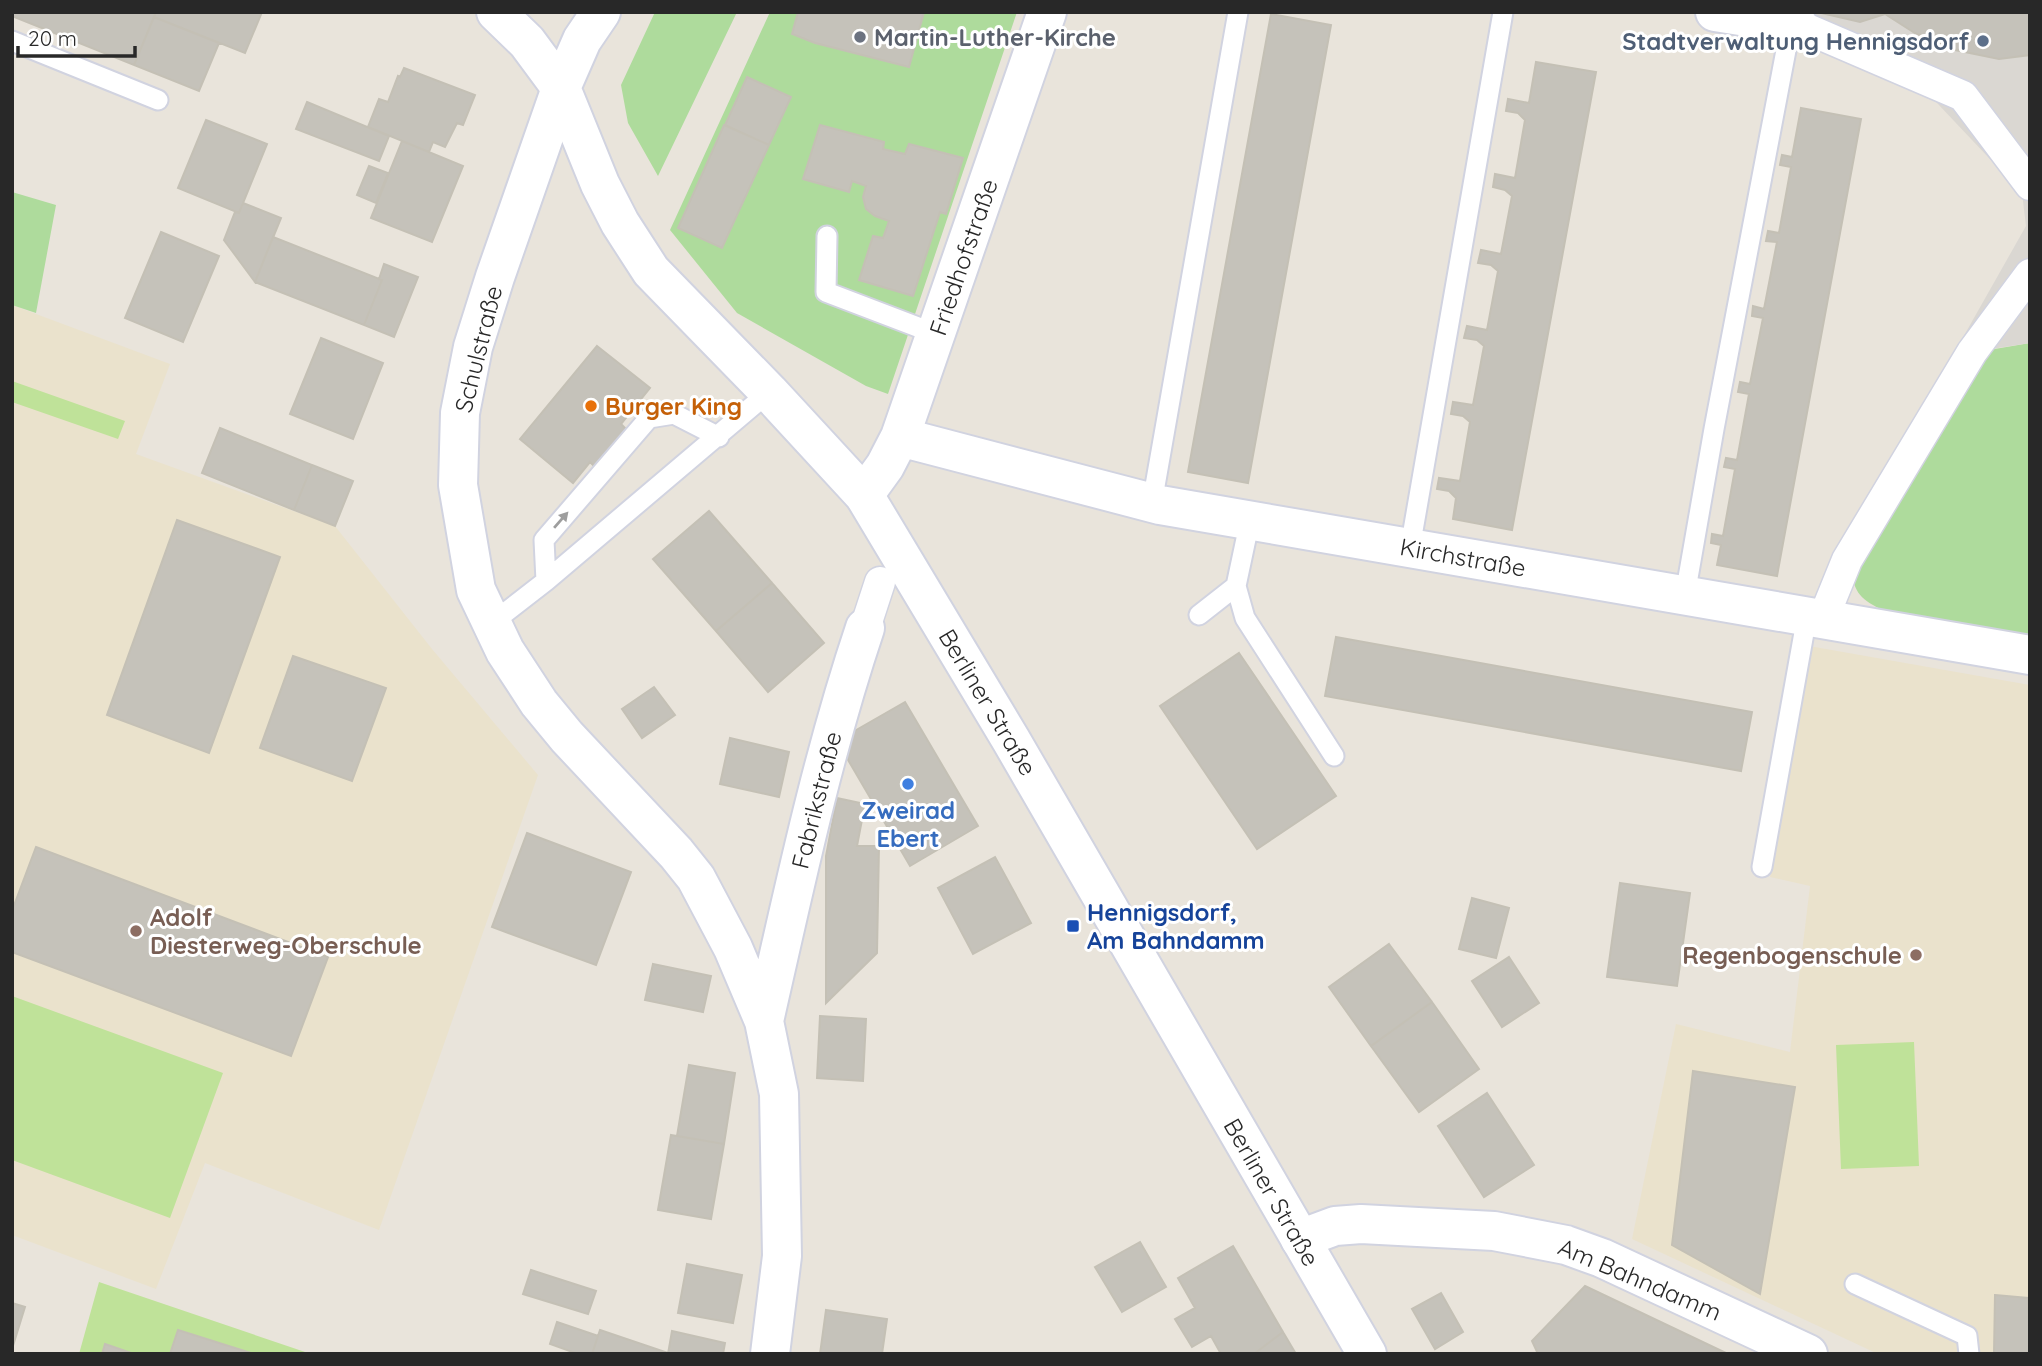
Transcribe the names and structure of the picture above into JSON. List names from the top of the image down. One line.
{"streets":{"street":["Friedhofstraße","Schulstraße","Kirchstraße","Berliner Straße","Fabrikstraße","Am Bahndamm"]},"crossings":[["Friedhofstraße","Kirchstraße"],["Friedhofstraße","Berliner Straße"],["Schulstraße","Berliner Straße"],["Schulstraße","Fabrikstraße"],["Berliner Straße","Am Bahndamm"]],"places":{"other":["Martin-Luther-Kirche","Stadtverwaltung Hennigsdorf","Burger King","Zweirad Ebert","Adolf Diesterweg-Oberschule","Regenbogenschule"],"transit":["Hennigsdorf, Am Bahndamm"]},"scale_bar":"20 m"}
